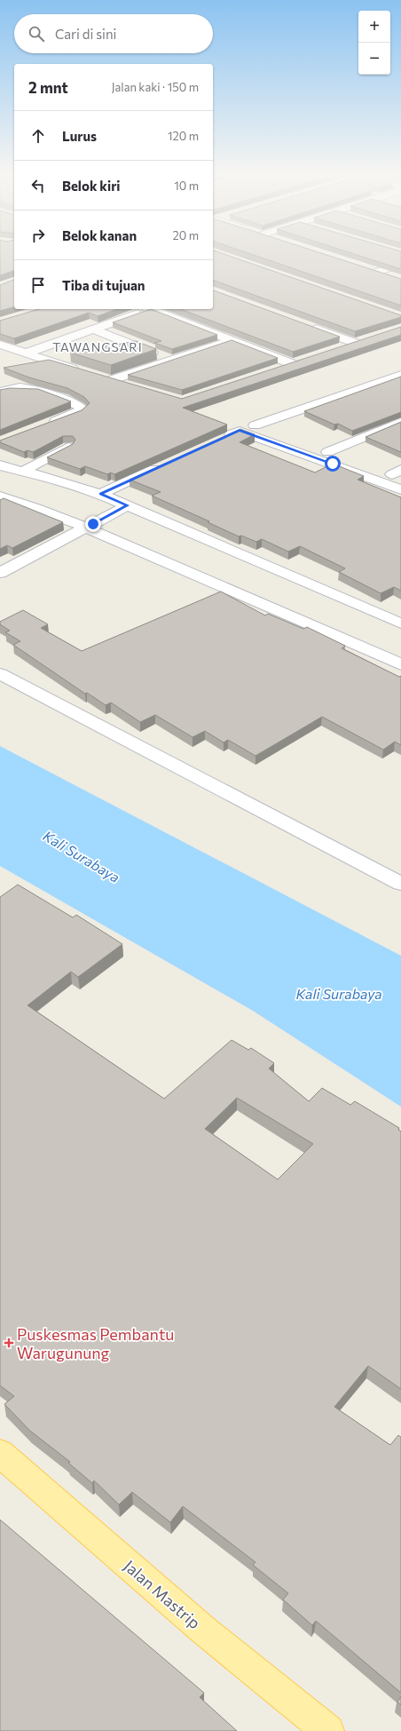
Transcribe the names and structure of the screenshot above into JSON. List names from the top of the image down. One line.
{"streets":{"main road":["Jalan Mastrip"]},"districts":["TAWANGSARI"],"water":["Kali Surabaya"],"places":{"health":["Puskesmas Pembantu Warugunung"]},"page":{"map_buttons":["+","−"],"search":"Cari di sini","heading":["2 mnt","Jalan kaki · 150 m"],"list":[["Lurus","120 m"],["Belok kiri","10 m"],["Belok kanan","20 m"],"Tiba di tujuan"]}}
